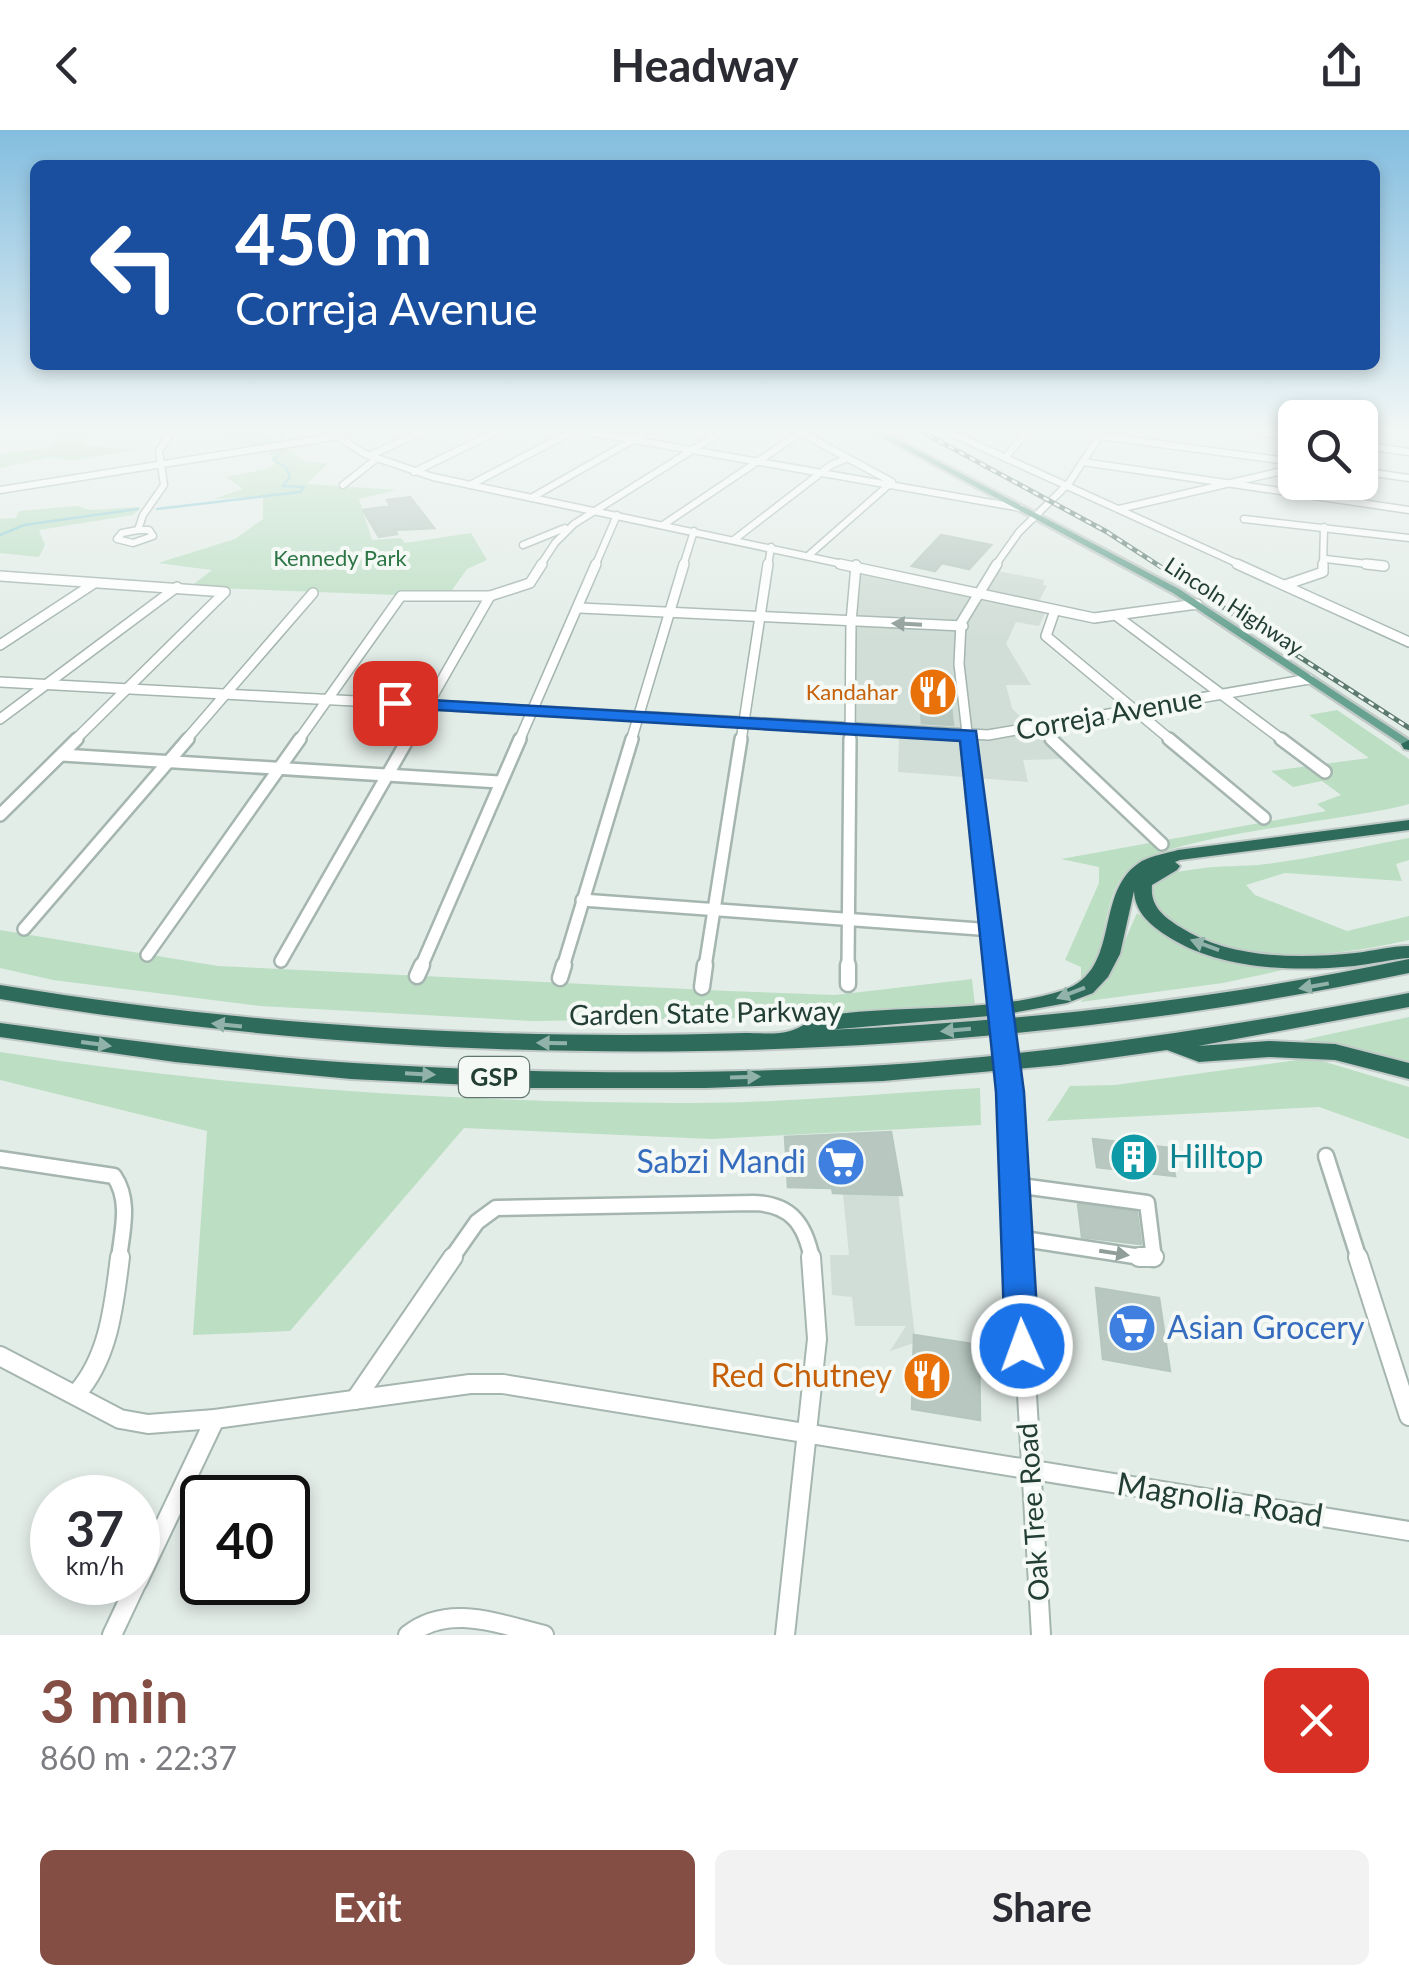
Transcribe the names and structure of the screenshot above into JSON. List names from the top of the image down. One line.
{"streets":{"highway":["Garden State Parkway","GSP"],"main road":["Lincoln Highway"],"street":["Correja Avenue","Magnolia Road","Oak Tree Road"]},"crossings":[["Lincoln Highway","Correja Avenue"],["Lincoln Highway","Oak Tree Road"],["Correja Avenue","Oak Tree Road"],["Magnolia Road","Oak Tree Road"]],"parks":["Kennedy Park"],"places":{"restaurant":["Kandahar","Red Chutney"],"building":["Hilltop"],"supermarket":["Sabzi Mandi","Asian Grocery"]},"page":{"header":"Headway","turn":["450 m","Correja Avenue"],"speed":"37 km/h","limit":"40","heading":["3 min","860 m · 22:37"],"buttons":["Exit","Share"]}}
